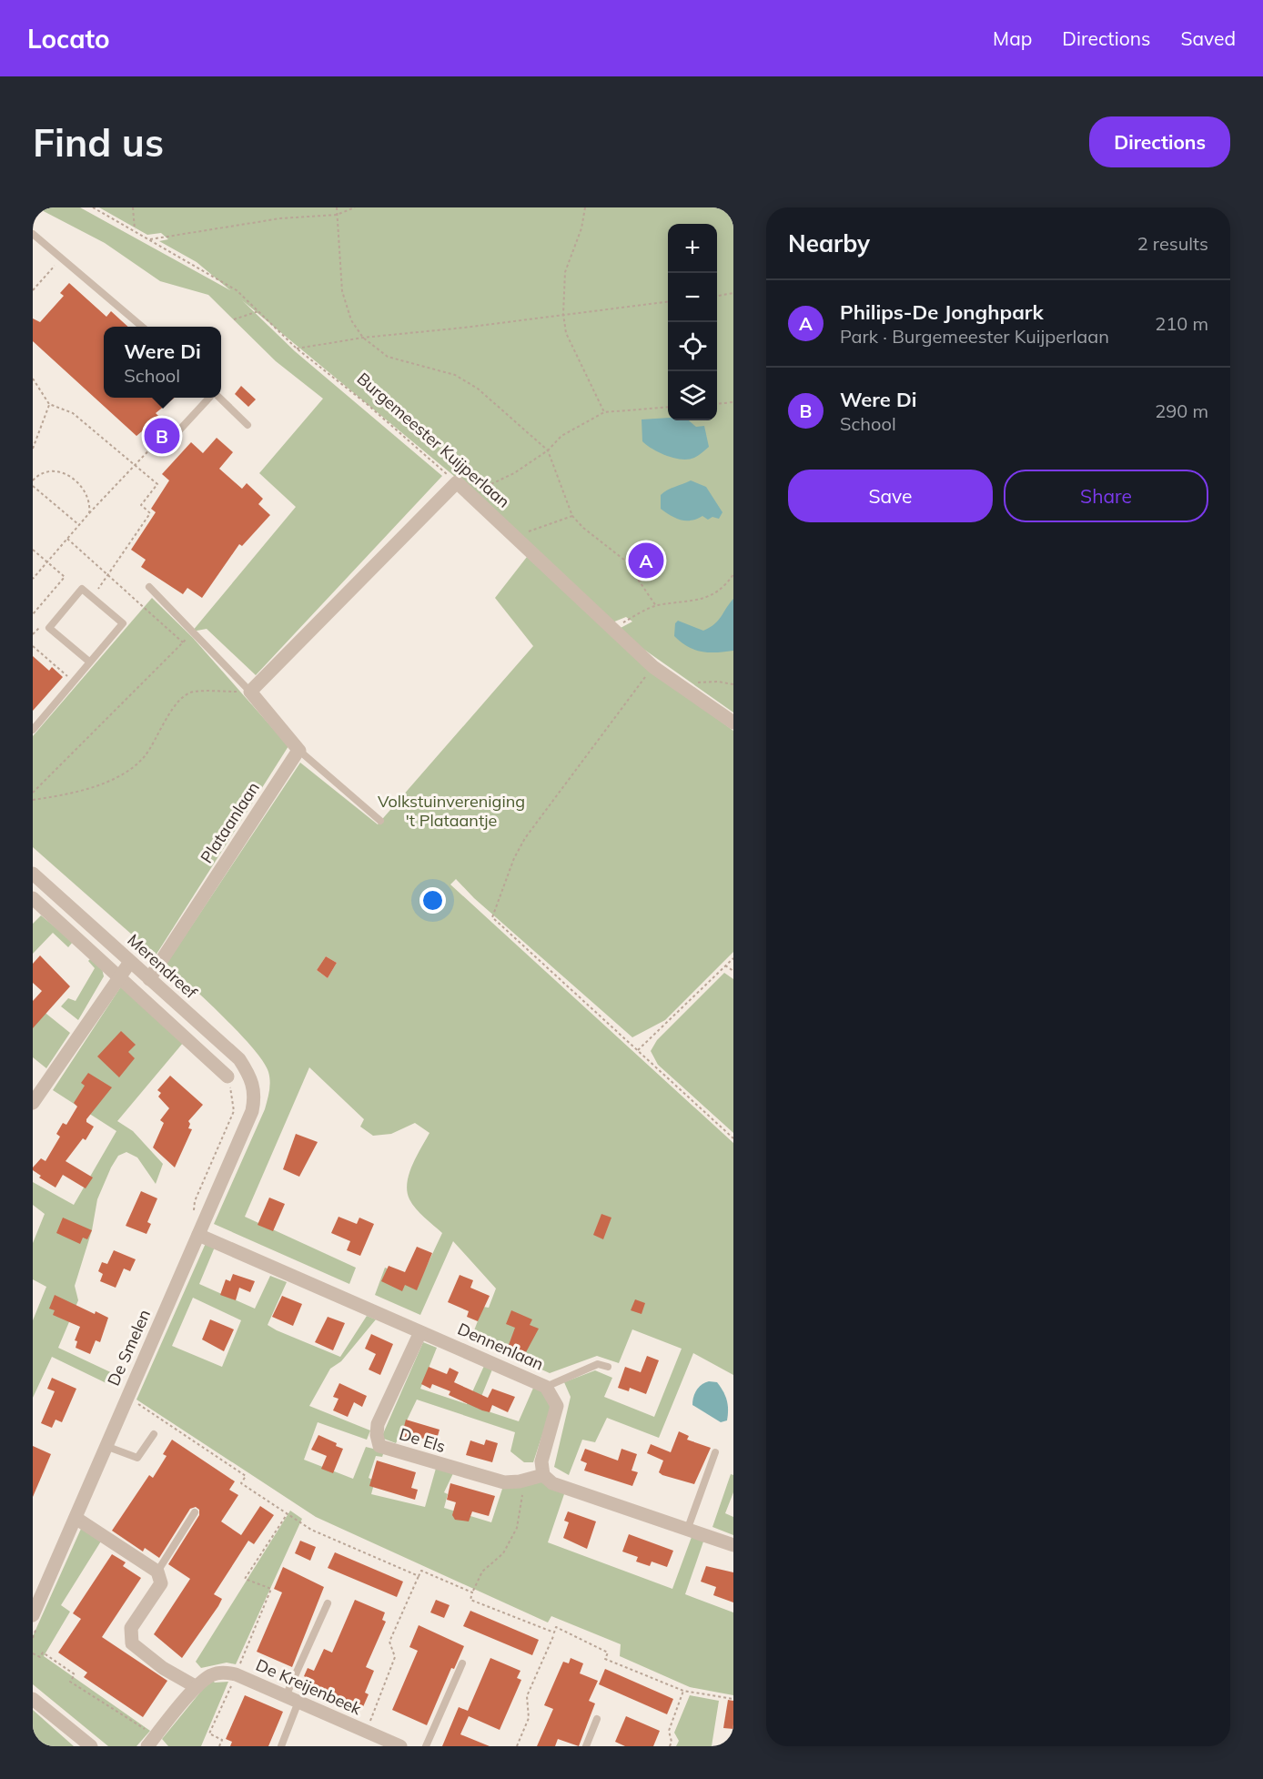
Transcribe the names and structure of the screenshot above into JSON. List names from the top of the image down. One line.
{"streets":{"street":["Burgemeester Kuijperlaan","Plataanlaan","Merendreef","Dennenlaan","De Smelen","De Els","De Kreijenbeek"]},"crossings":[["Plataanlaan","Merendreef"],["Merendreef","De Smelen"],["Dennenlaan","De Smelen"],["Dennenlaan","De Els"]],"parks":["Volkstuinvereniging 't Plataantje"],"page":{"header":"Locato","nav":["Map","Directions","Saved"],"buttons":["Directions",["Save","Share"]],"title":"Find us","heading":["Nearby","2 results"],"map_buttons":["+","−"],"list":[{"mark":"A","name":"Philips-De Jonghpark","note":"Park · Burgemeester Kuijperlaan","value":"210 m"},{"mark":"B","name":"Were Di","note":"School","value":"290 m"}],"popup":["Were Di","School"],"pins":["B","A"]}}
